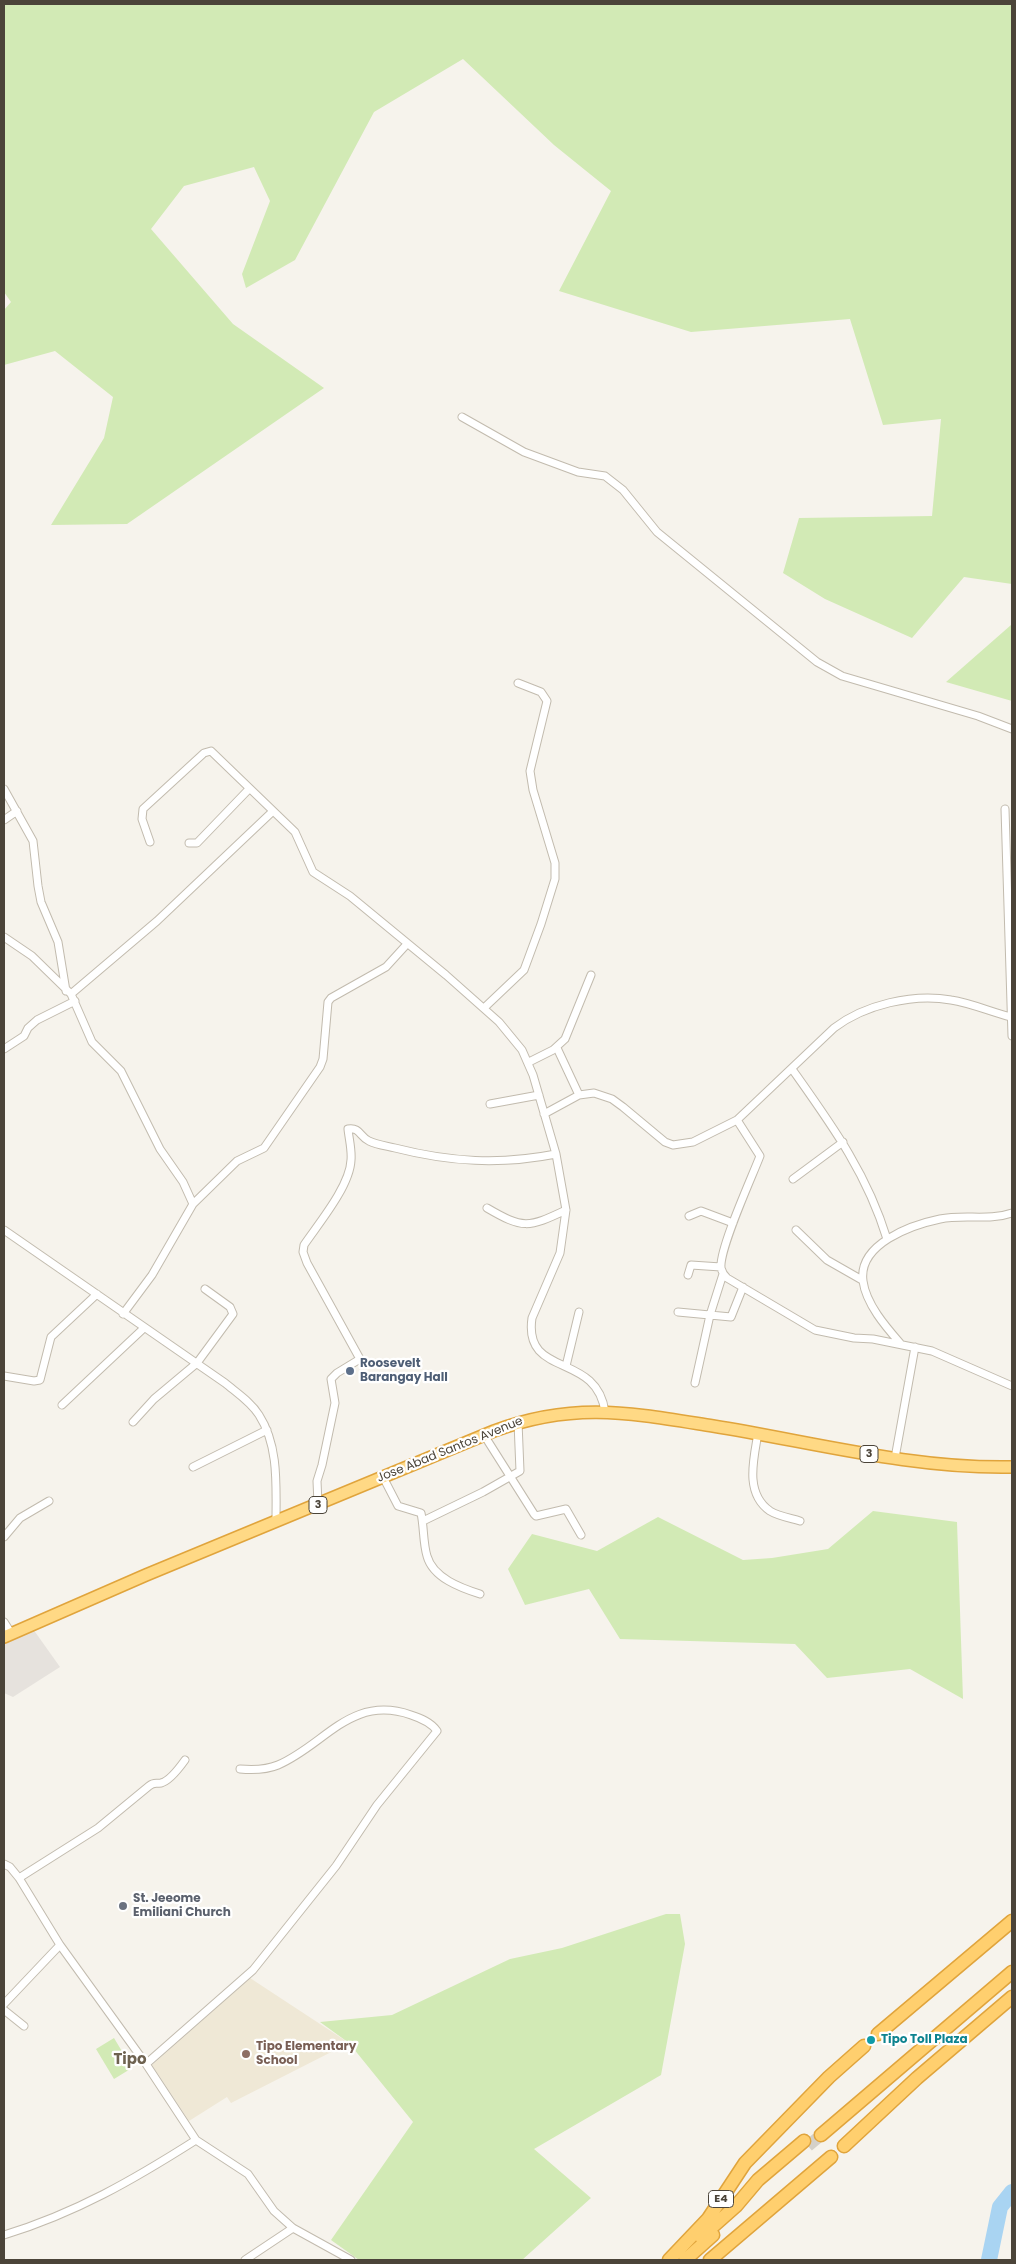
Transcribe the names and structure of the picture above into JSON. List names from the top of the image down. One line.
{"streets":{"highway":["Jose Abad Santos Avenue","3","E4"]},"districts":["Tipo"],"places":["Roosevelt Barangay Hall","St. Jeeome Emiliani Church","Tipo Toll Plaza","Tipo Elementary School"]}
